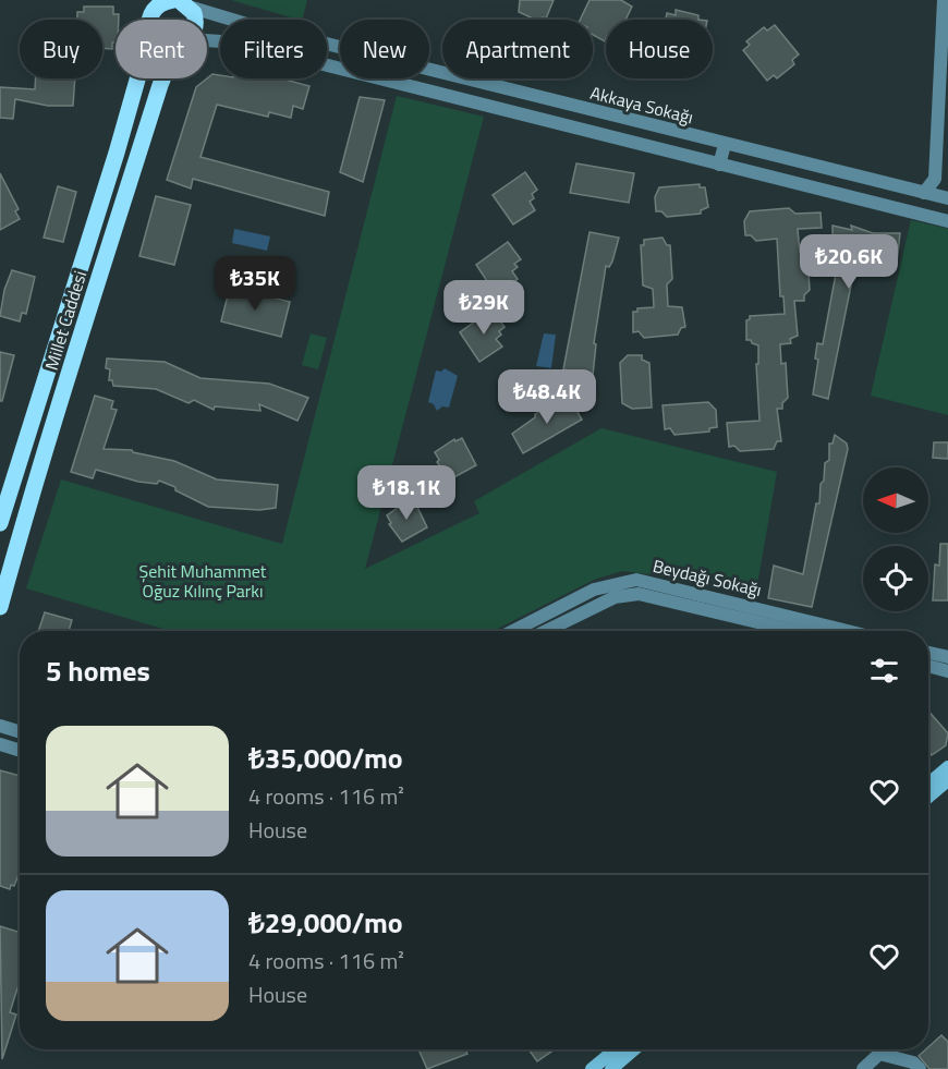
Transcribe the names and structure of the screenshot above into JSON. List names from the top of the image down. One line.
{"streets":{"main road":["Millet Caddesi"],"street":["Akkaya Sokağı","Beydağı Sokağı"]},"parks":["Şehit Muhammet Oğuz Kılınç Parkı"],"north":"left","page":{"chip":["Buy","Rent","Filters","New","Apartment","House"],"price":["₺20.6K","₺35K","₺29K","₺48.4K","₺18.1K"],"heading":"5 homes","list":[{"name":"₺35,000/mo","note":"4 rooms · 116 m² · House"},{"name":"₺29,000/mo","note":"4 rooms · 116 m² · House"}]}}
